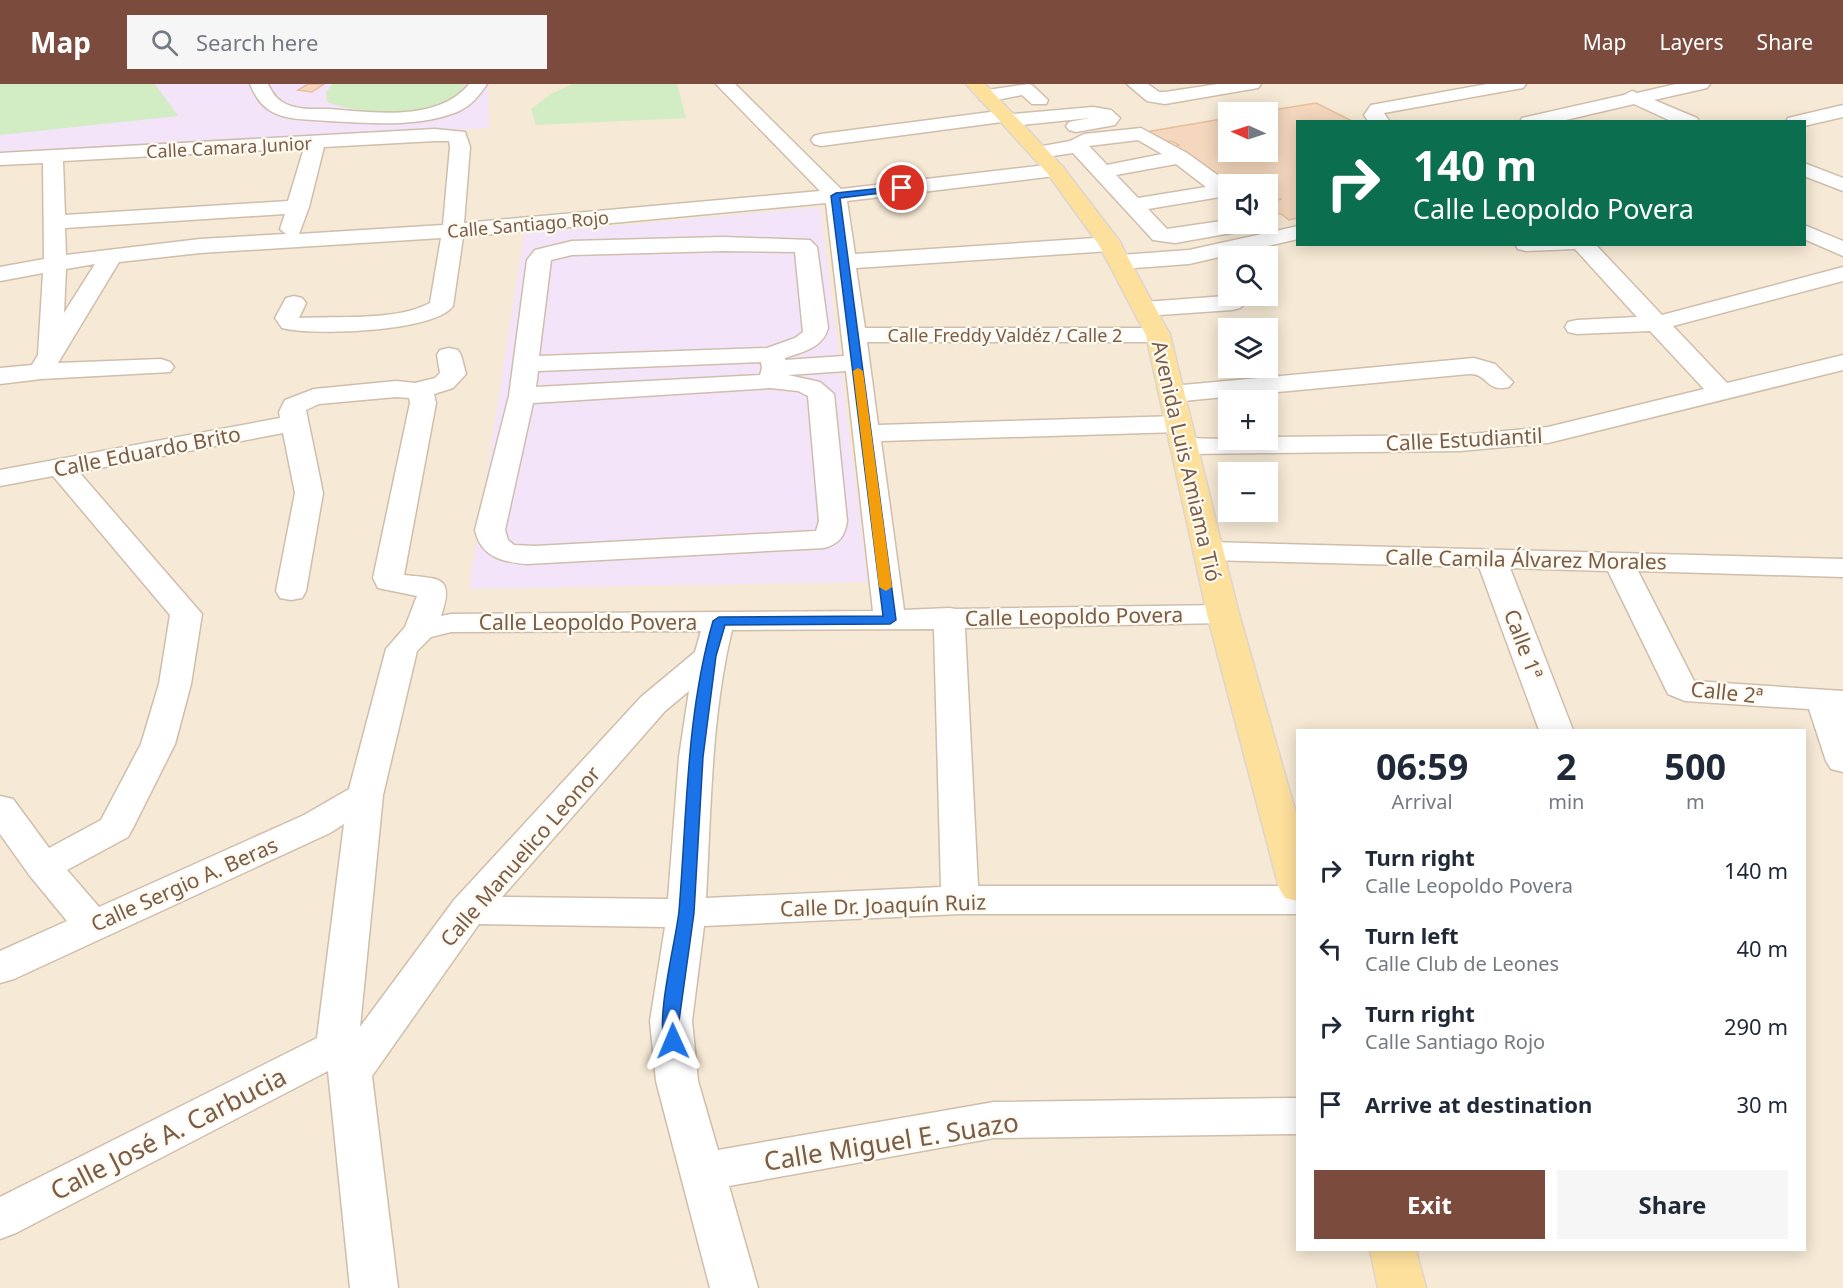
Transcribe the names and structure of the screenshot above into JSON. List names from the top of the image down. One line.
{"streets":{"main road":["Avenida Luis Amiama Tió"],"street":["Calle Camara Junior","Calle Santiago Rojo","Calle Freddy Valdéz / Calle 2","Calle Estudiantil","Calle Eduardo Brito","Calle Camila Álvarez Morales","Calle Leopoldo Povera","Calle 1ª","Calle 2ª","Calle Manuelico Leonor","Calle Sergio A. Beras","Calle Dr. Joaquín Ruiz","Calle José A. Carbucia","Calle Miguel E. Suazo"]},"crossings":[["Calle Camara Junior","Calle Santiago Rojo"],["Calle Santiago Rojo","Avenida Luis Amiama Tió"],["Calle Freddy Valdéz / Calle 2","Avenida Luis Amiama Tió"],["Calle Estudiantil","Avenida Luis Amiama Tió"],["Avenida Luis Amiama Tió","Calle Camila Álvarez Morales"],["Avenida Luis Amiama Tió","Calle Leopoldo Povera"],["Calle Camila Álvarez Morales","Calle 1ª"],["Calle Camila Álvarez Morales","Calle 2ª"],["Calle Leopoldo Povera","Calle Manuelico Leonor"],["Calle Manuelico Leonor","Calle Dr. Joaquín Ruiz"],["Calle Manuelico Leonor","Calle José A. Carbucia"]],"north":"left","page":{"header":"Map","search":"Search here","nav":["Map","Layers","Share"],"map_buttons":["+","−"],"turn":["140 m","Calle Leopoldo Povera"],"eta":["06:59","Arrival","2","min","500","m"],"list":[{"name":"Turn right","note":"Calle Leopoldo Povera","value":"140 m"},{"name":"Turn left","note":"Calle Club de Leones","value":"40 m"},{"name":"Turn right","note":"Calle Santiago Rojo","value":"290 m"},{"name":"Arrive at destination","value":"30 m"}],"buttons":["Exit","Share"]}}
